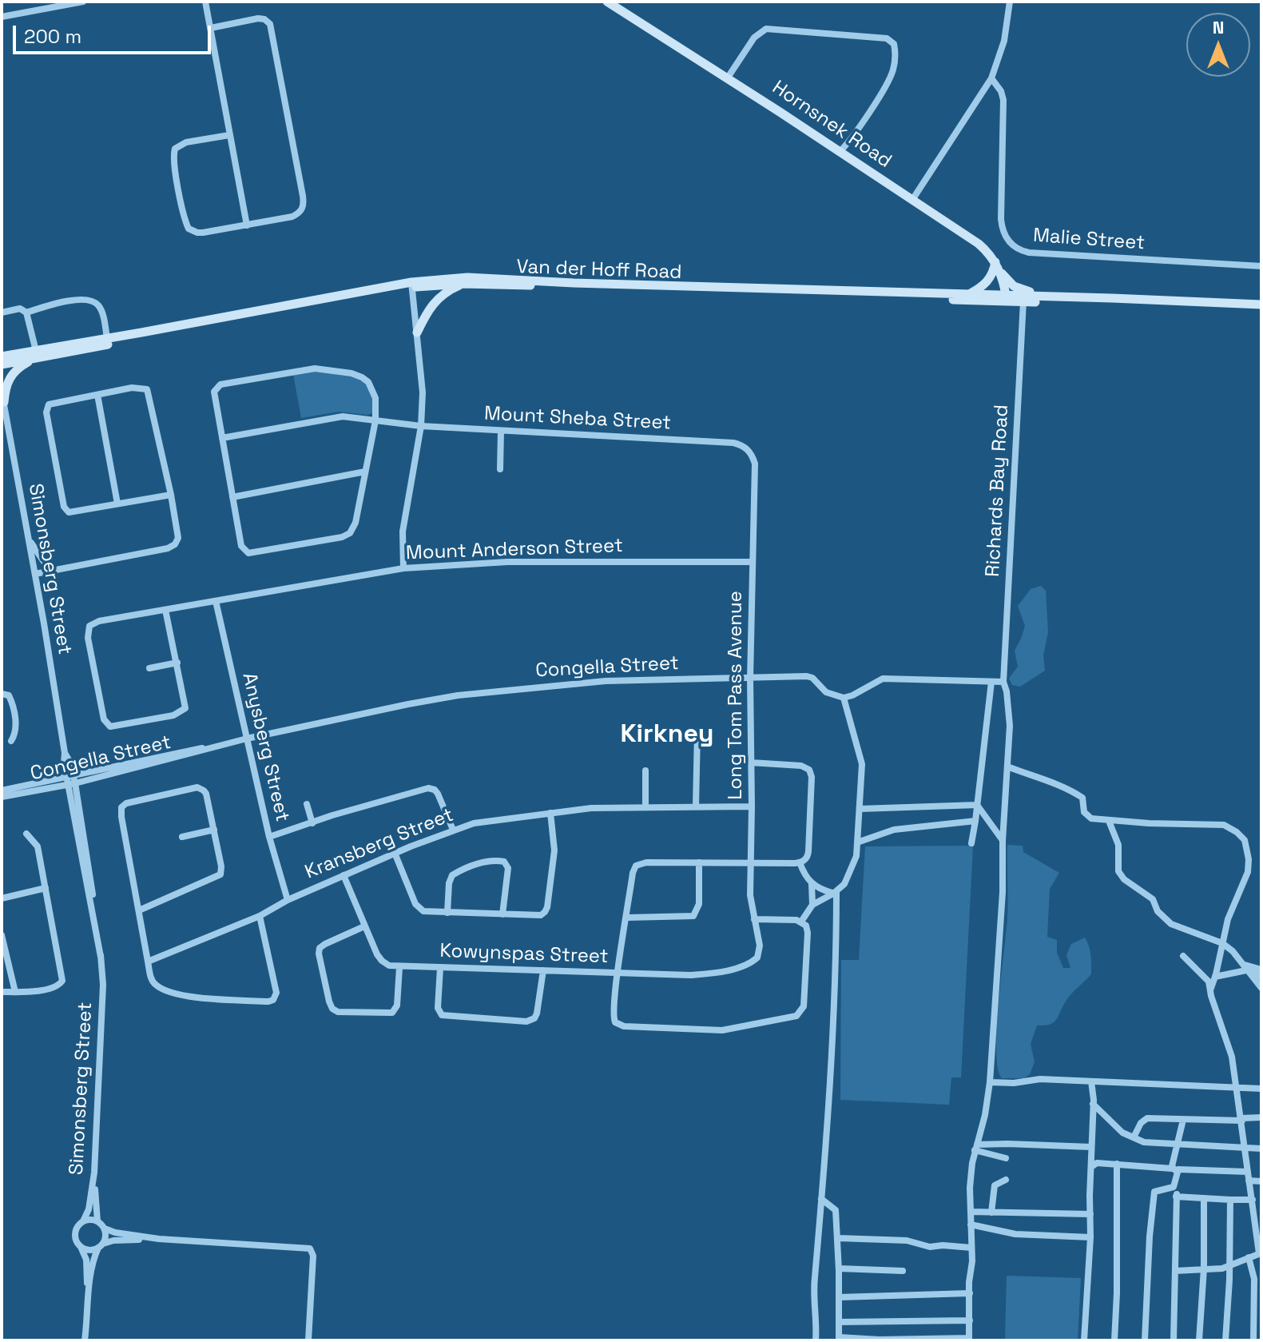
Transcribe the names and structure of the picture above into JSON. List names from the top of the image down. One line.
{"streets":{"main road":["Hornsnek Road","Van der Hoff Road"],"street":["Malie Street","Mount Sheba Street","Richards Bay Road","Mount Anderson Street","Simonsberg Street","Congella Street","Long Tom Pass Avenue","Anysberg Street","Kransberg Street","Kowynspas Street"]},"crossings":[["Hornsnek Road","Van der Hoff Road"],["Van der Hoff Road","Richards Bay Road"],["Mount Sheba Street","Long Tom Pass Avenue"],["Mount Anderson Street","Long Tom Pass Avenue"],["Mount Anderson Street","Anysberg Street"],["Simonsberg Street","Congella Street"],["Congella Street","Long Tom Pass Avenue"],["Congella Street","Anysberg Street"],["Long Tom Pass Avenue","Kransberg Street"],["Long Tom Pass Avenue","Kowynspas Street"],["Anysberg Street","Kransberg Street"]],"districts":["Kirkney"],"scale_bar":"200 m","north":"top"}
